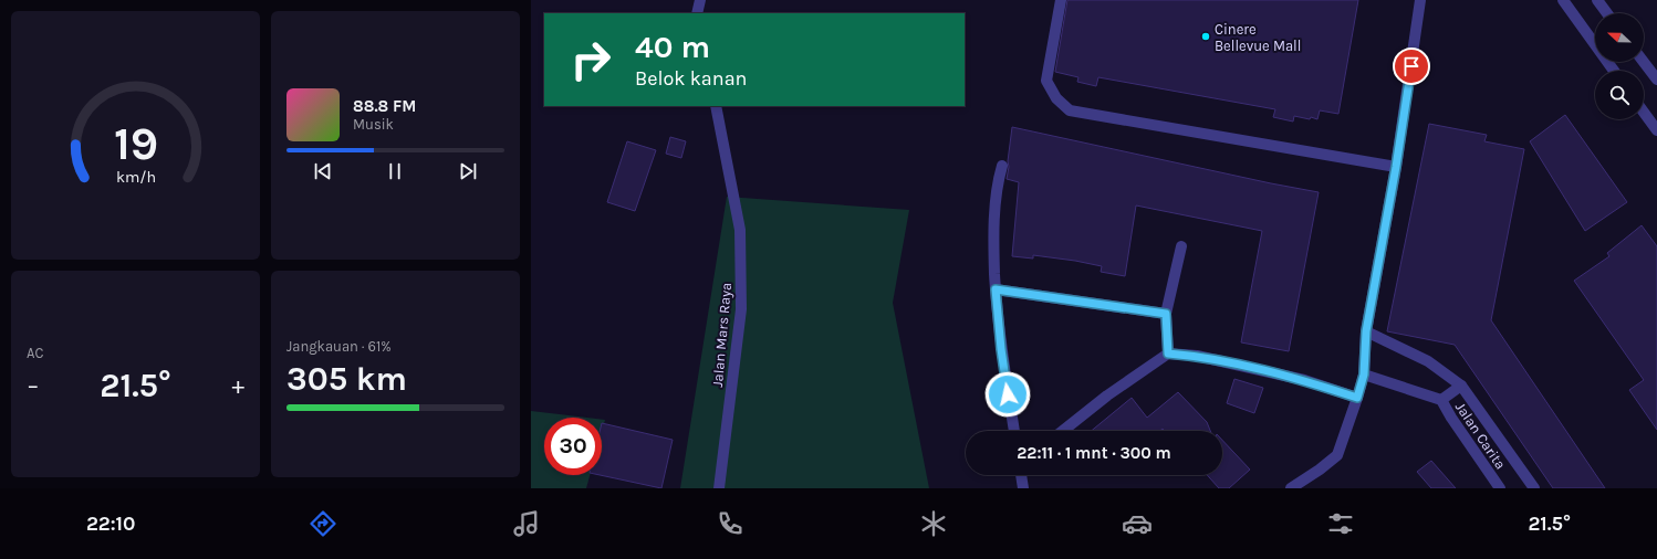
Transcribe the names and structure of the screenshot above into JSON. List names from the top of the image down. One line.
{"streets":{"street":["Jalan Mars Raya","Jalan Carita"]},"places":["Cinere Bellevue Mall"],"north":"left","page":{"turn":["40 m","Belok kanan"],"song":["88.8 FM","Musik"],"tile":["AC",["Jangkauan · 61%","305 km"]],"heat":["−","21.5°","+"],"limit":"30","trip":"22:11 · 1 mnt · 300 m","tabs":["22:10","21.5°"],"gauge":["19","km/h"]}}
